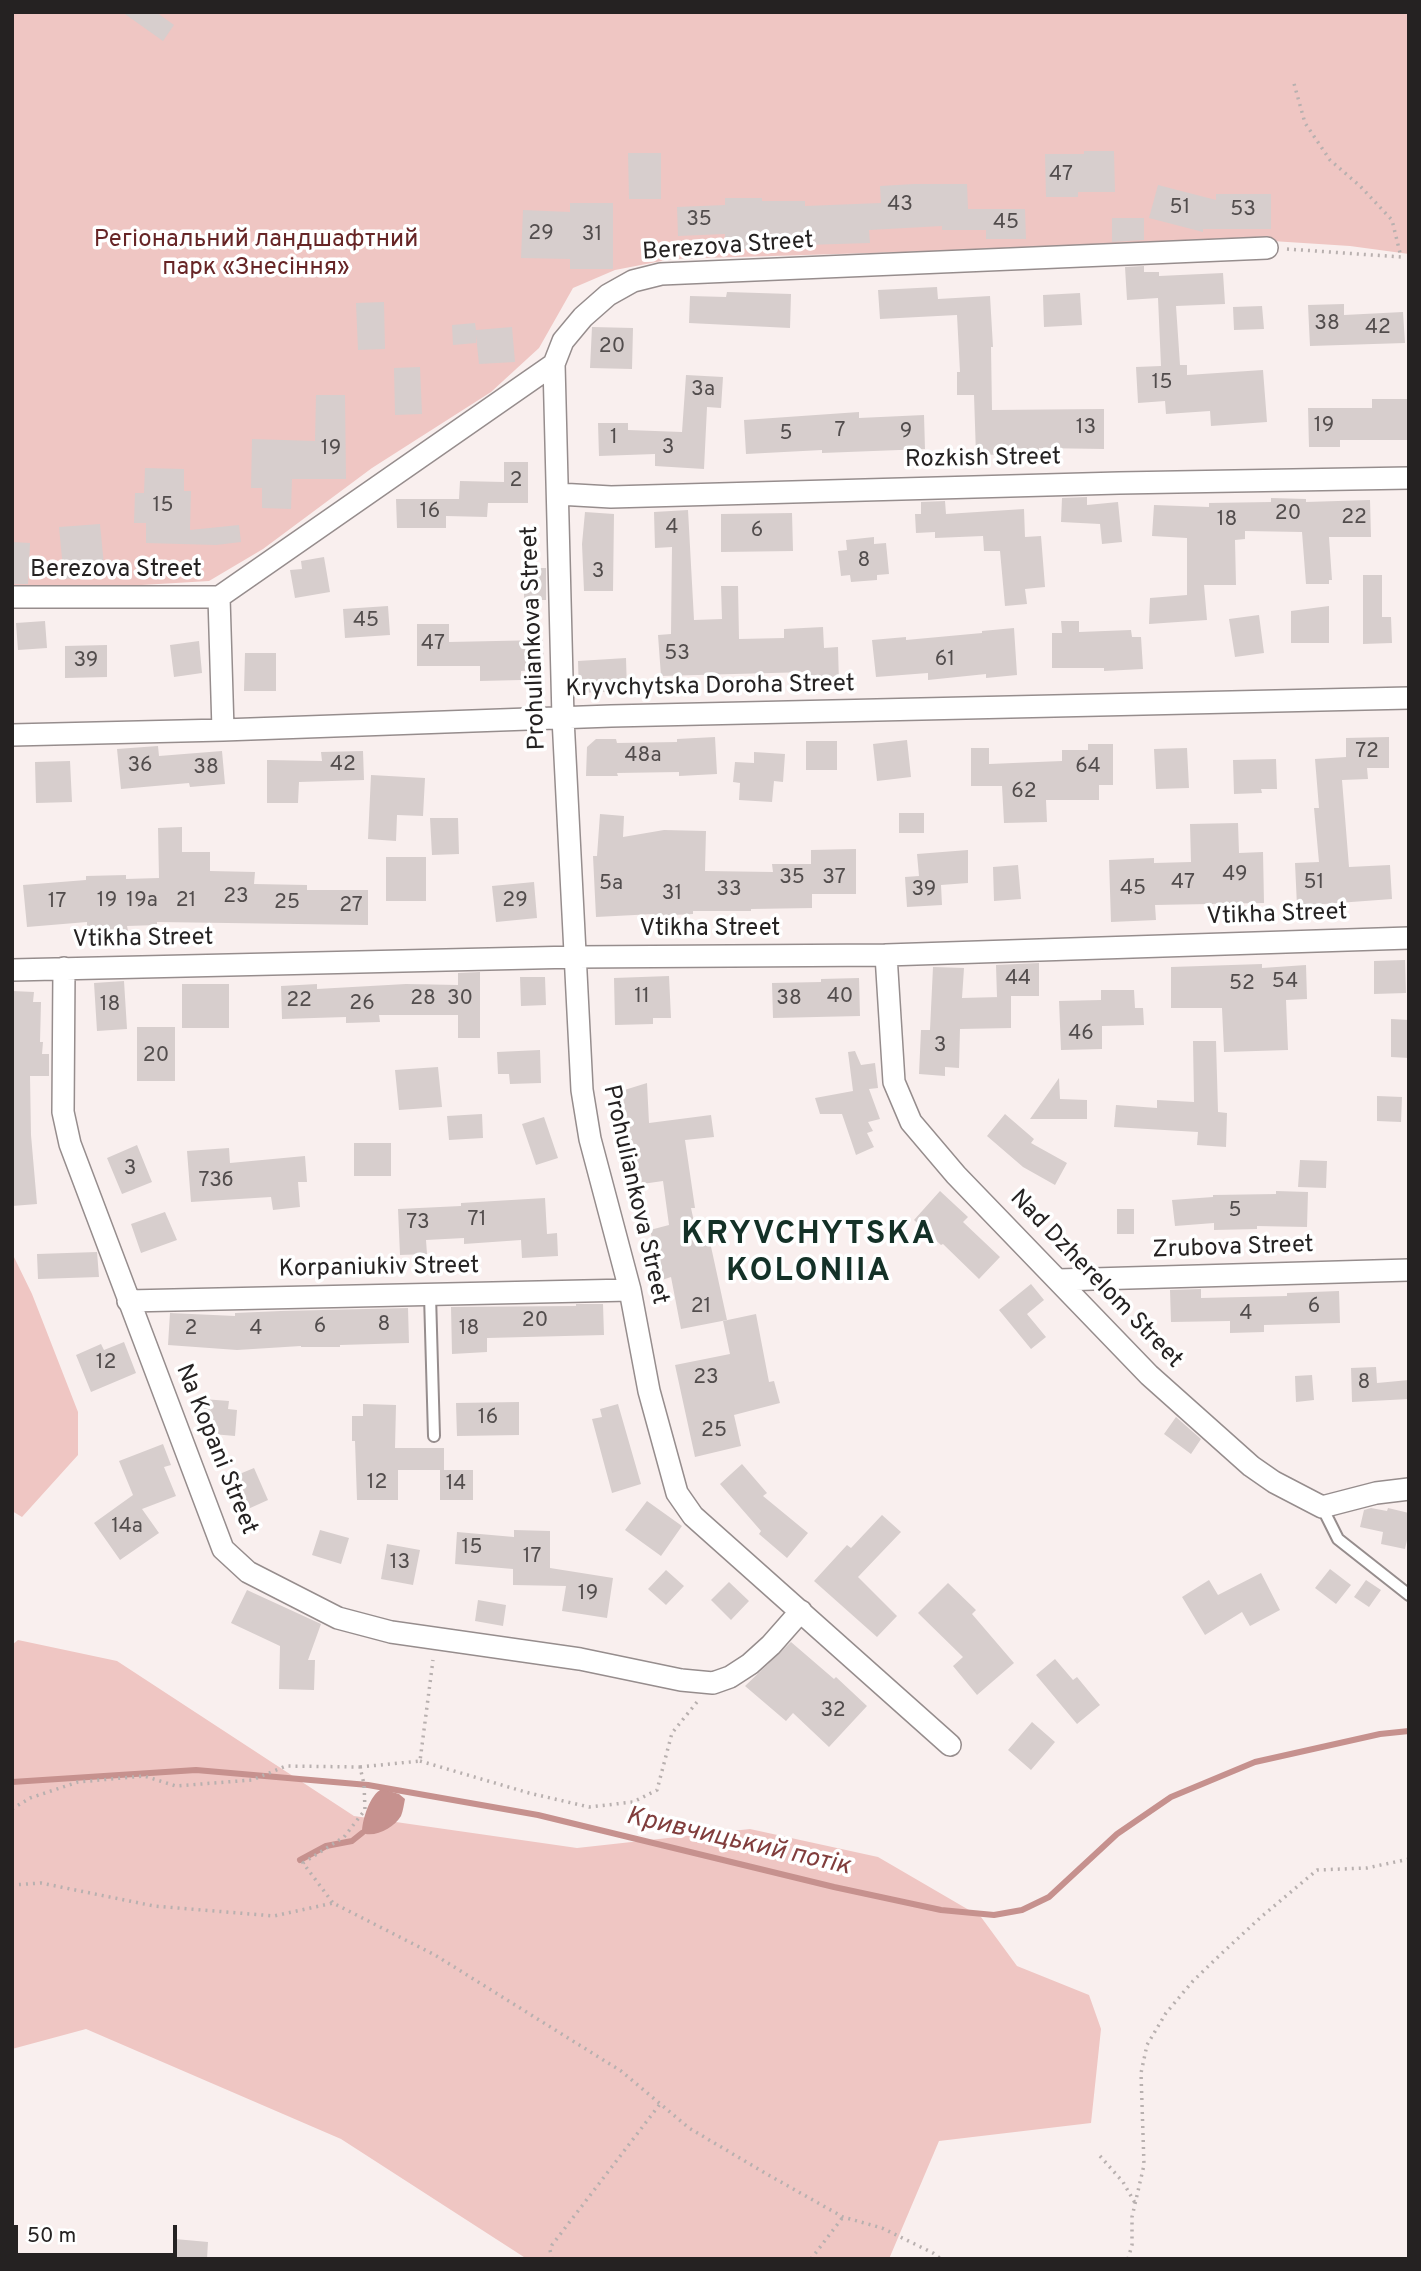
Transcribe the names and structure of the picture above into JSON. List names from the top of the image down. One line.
{"streets":{"street":["Berezova Street","Rozkish Street","Prohuliankova Street","Kryvchytska Doroha Street","Vtikha Street","Zrubova Street","Korpaniukiv Street","Nad Dzherelom Street","Na Kopani Street"]},"crossings":[["Berezova Street","Prohuliankova Street"],["Berezova Street","Kryvchytska Doroha Street"],["Rozkish Street","Prohuliankova Street"],["Prohuliankova Street","Kryvchytska Doroha Street"],["Prohuliankova Street","Vtikha Street"],["Prohuliankova Street","Korpaniukiv Street"],["Vtikha Street","Nad Dzherelom Street"],["Vtikha Street","Na Kopani Street"],["Zrubova Street","Nad Dzherelom Street"],["Korpaniukiv Street","Na Kopani Street"]],"districts":["KRYVCHYTSKA KOLONIIA"],"water":["Кривчицький потік"],"parks":["Регіональний ландшафтний парк «Знесіння»"],"house_numbers":["47","43","51","53","35","45","29","31","38","42","20","15","3а","19","13","7","9","5","1","3","19","2","15","16","20","22","18","4","6","8","3","45","47","53","61","39","72","48а","42","36","64","38","62","49","35","37","47","51","5а","45","33","39","31","23","19","19а","21","29","17","25","27","44","54","52","11","40","28","30","38","22","26","18","46","3","20","3","73б","5","71","73","21","6","4","20","8","6","2","4","18","12","23","8","16","25","12","14","14а","15","17","13","19","32"],"scale_bar":"50 m"}
